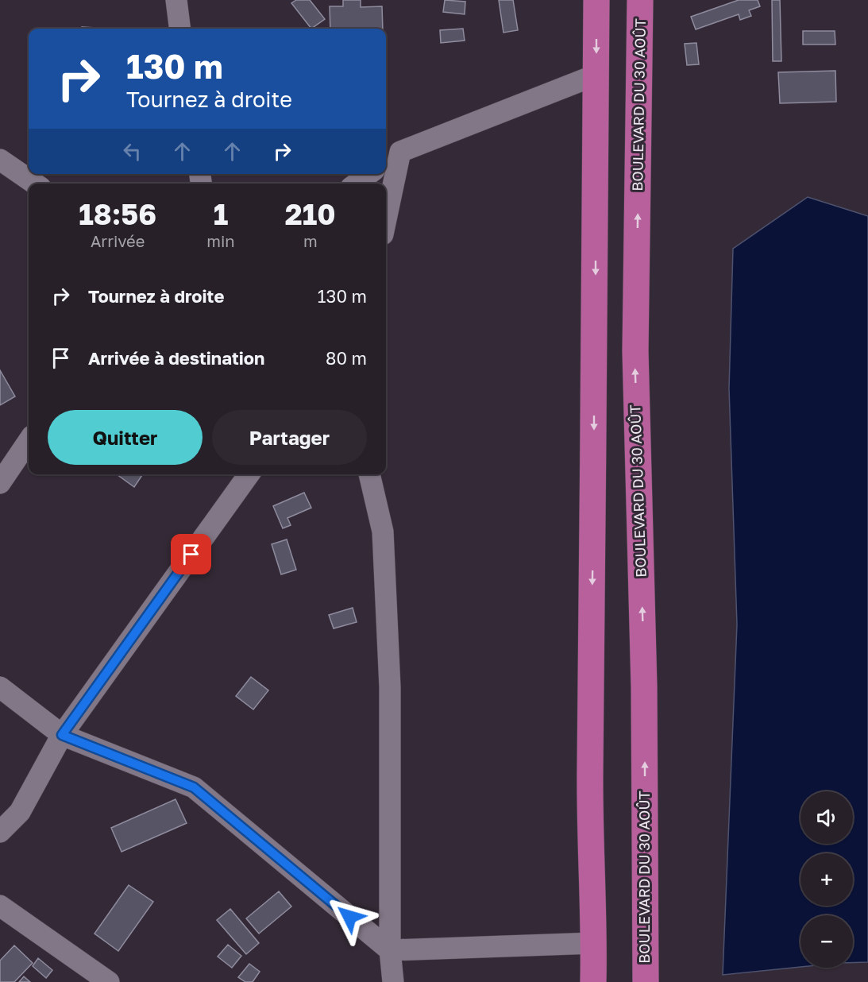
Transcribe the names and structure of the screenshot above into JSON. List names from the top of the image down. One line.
{"streets":{"highway":["BOULEVARD DU 30 AOÛT"]},"page":{"turn":["130 m","Tournez à droite"],"eta":["18:56","Arrivée","1","min","210","m"],"list":[{"name":"Tournez à droite","value":"130 m"},{"name":"Arrivée à destination","value":"80 m"}],"buttons":["Quitter","Partager"],"map_buttons":["+","−"]}}
